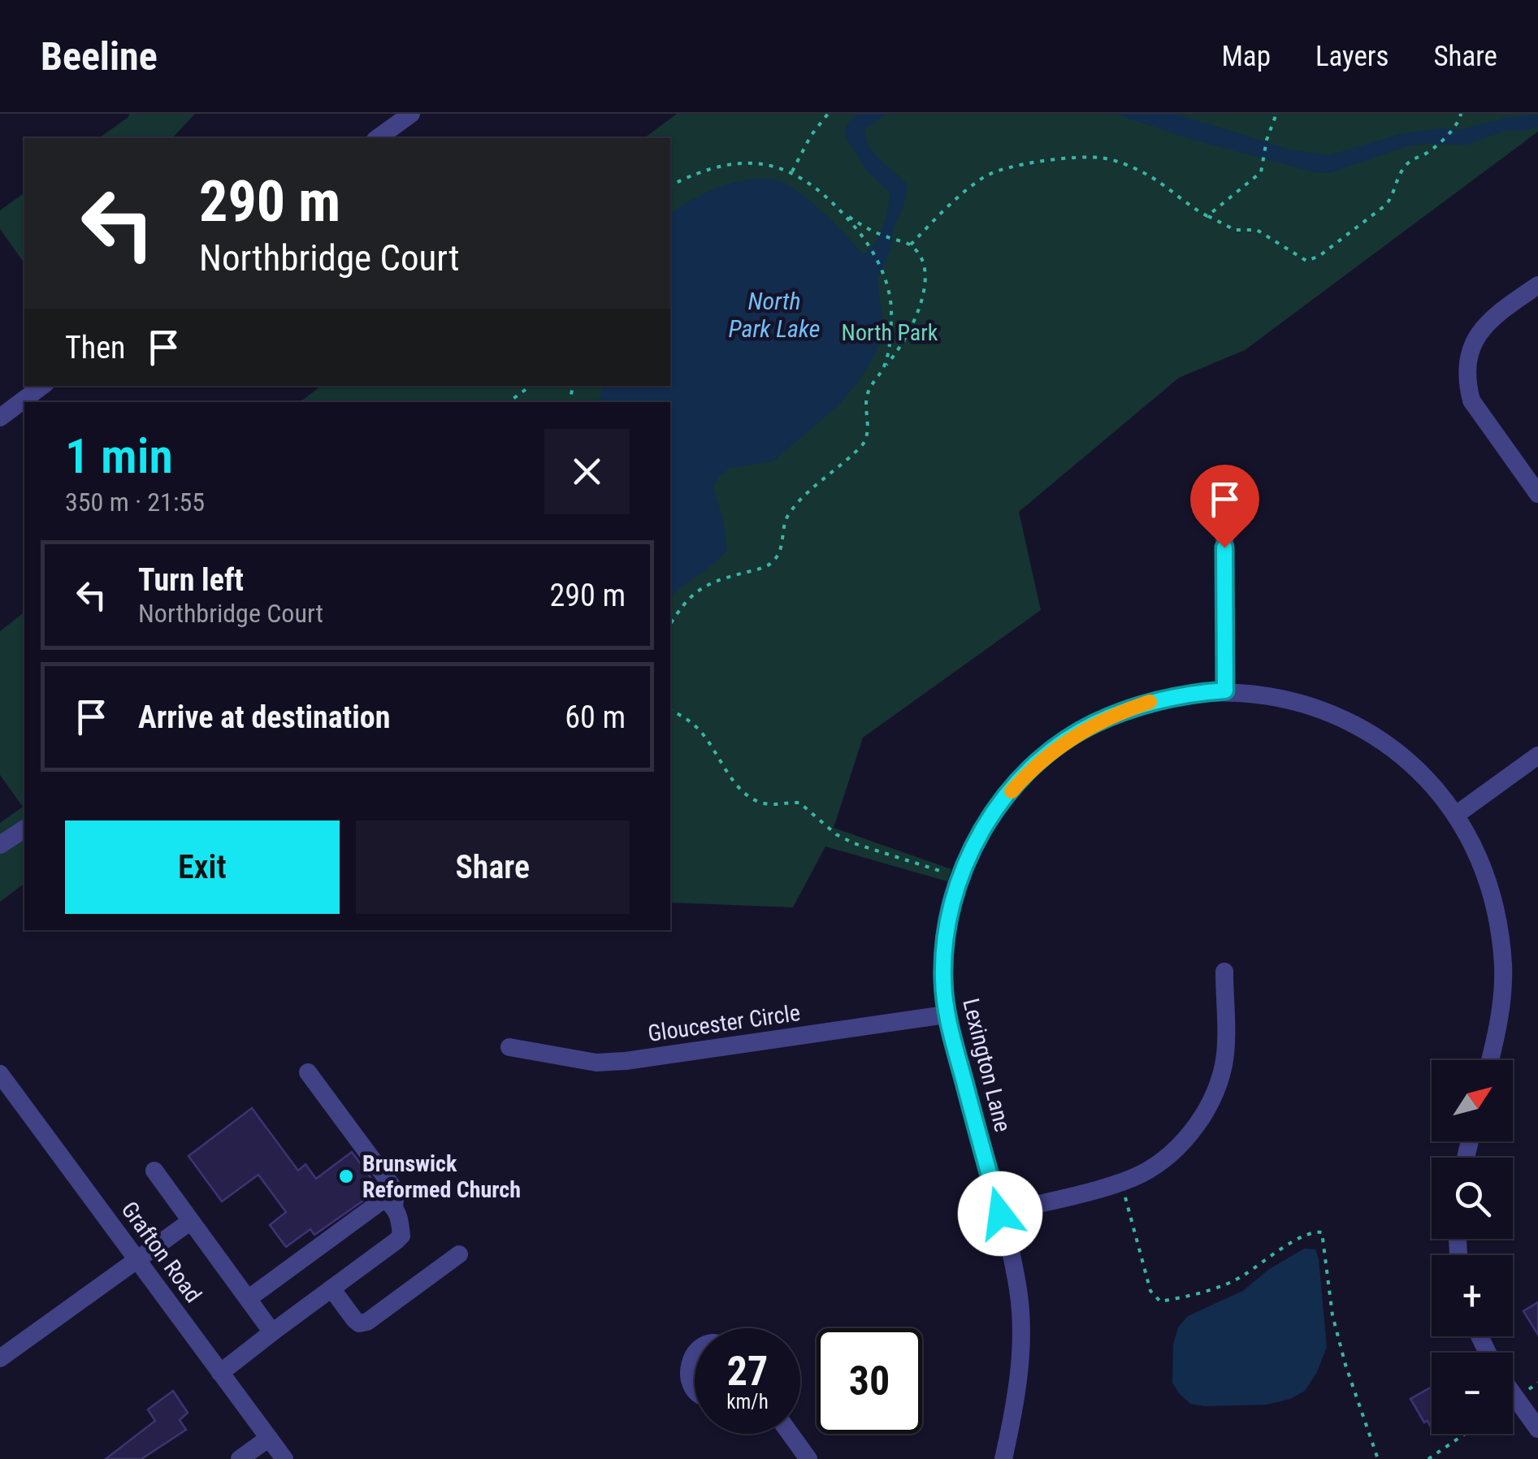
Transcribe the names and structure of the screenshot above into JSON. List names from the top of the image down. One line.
{"streets":{"street":["Gloucester Circle","Lexington Lane","Grafton Road"]},"crossings":[["Gloucester Circle","Lexington Lane"]],"water":["North Park Lake"],"parks":["North Park"],"places":["Brunswick Reformed Church"],"north":"top right","page":{"header":"Beeline","nav":["Map","Layers","Share"],"turn":["290 m","Northbridge Court"],"then":"Then","heading":["1 min","350 m · 21:55"],"list":[{"name":"Turn left","note":"Northbridge Court","value":"290 m"},{"name":"Arrive at destination","value":"60 m"}],"buttons":["Exit","Share"],"map_buttons":["+","−"],"speed":"27 km/h","limit":"30"}}
